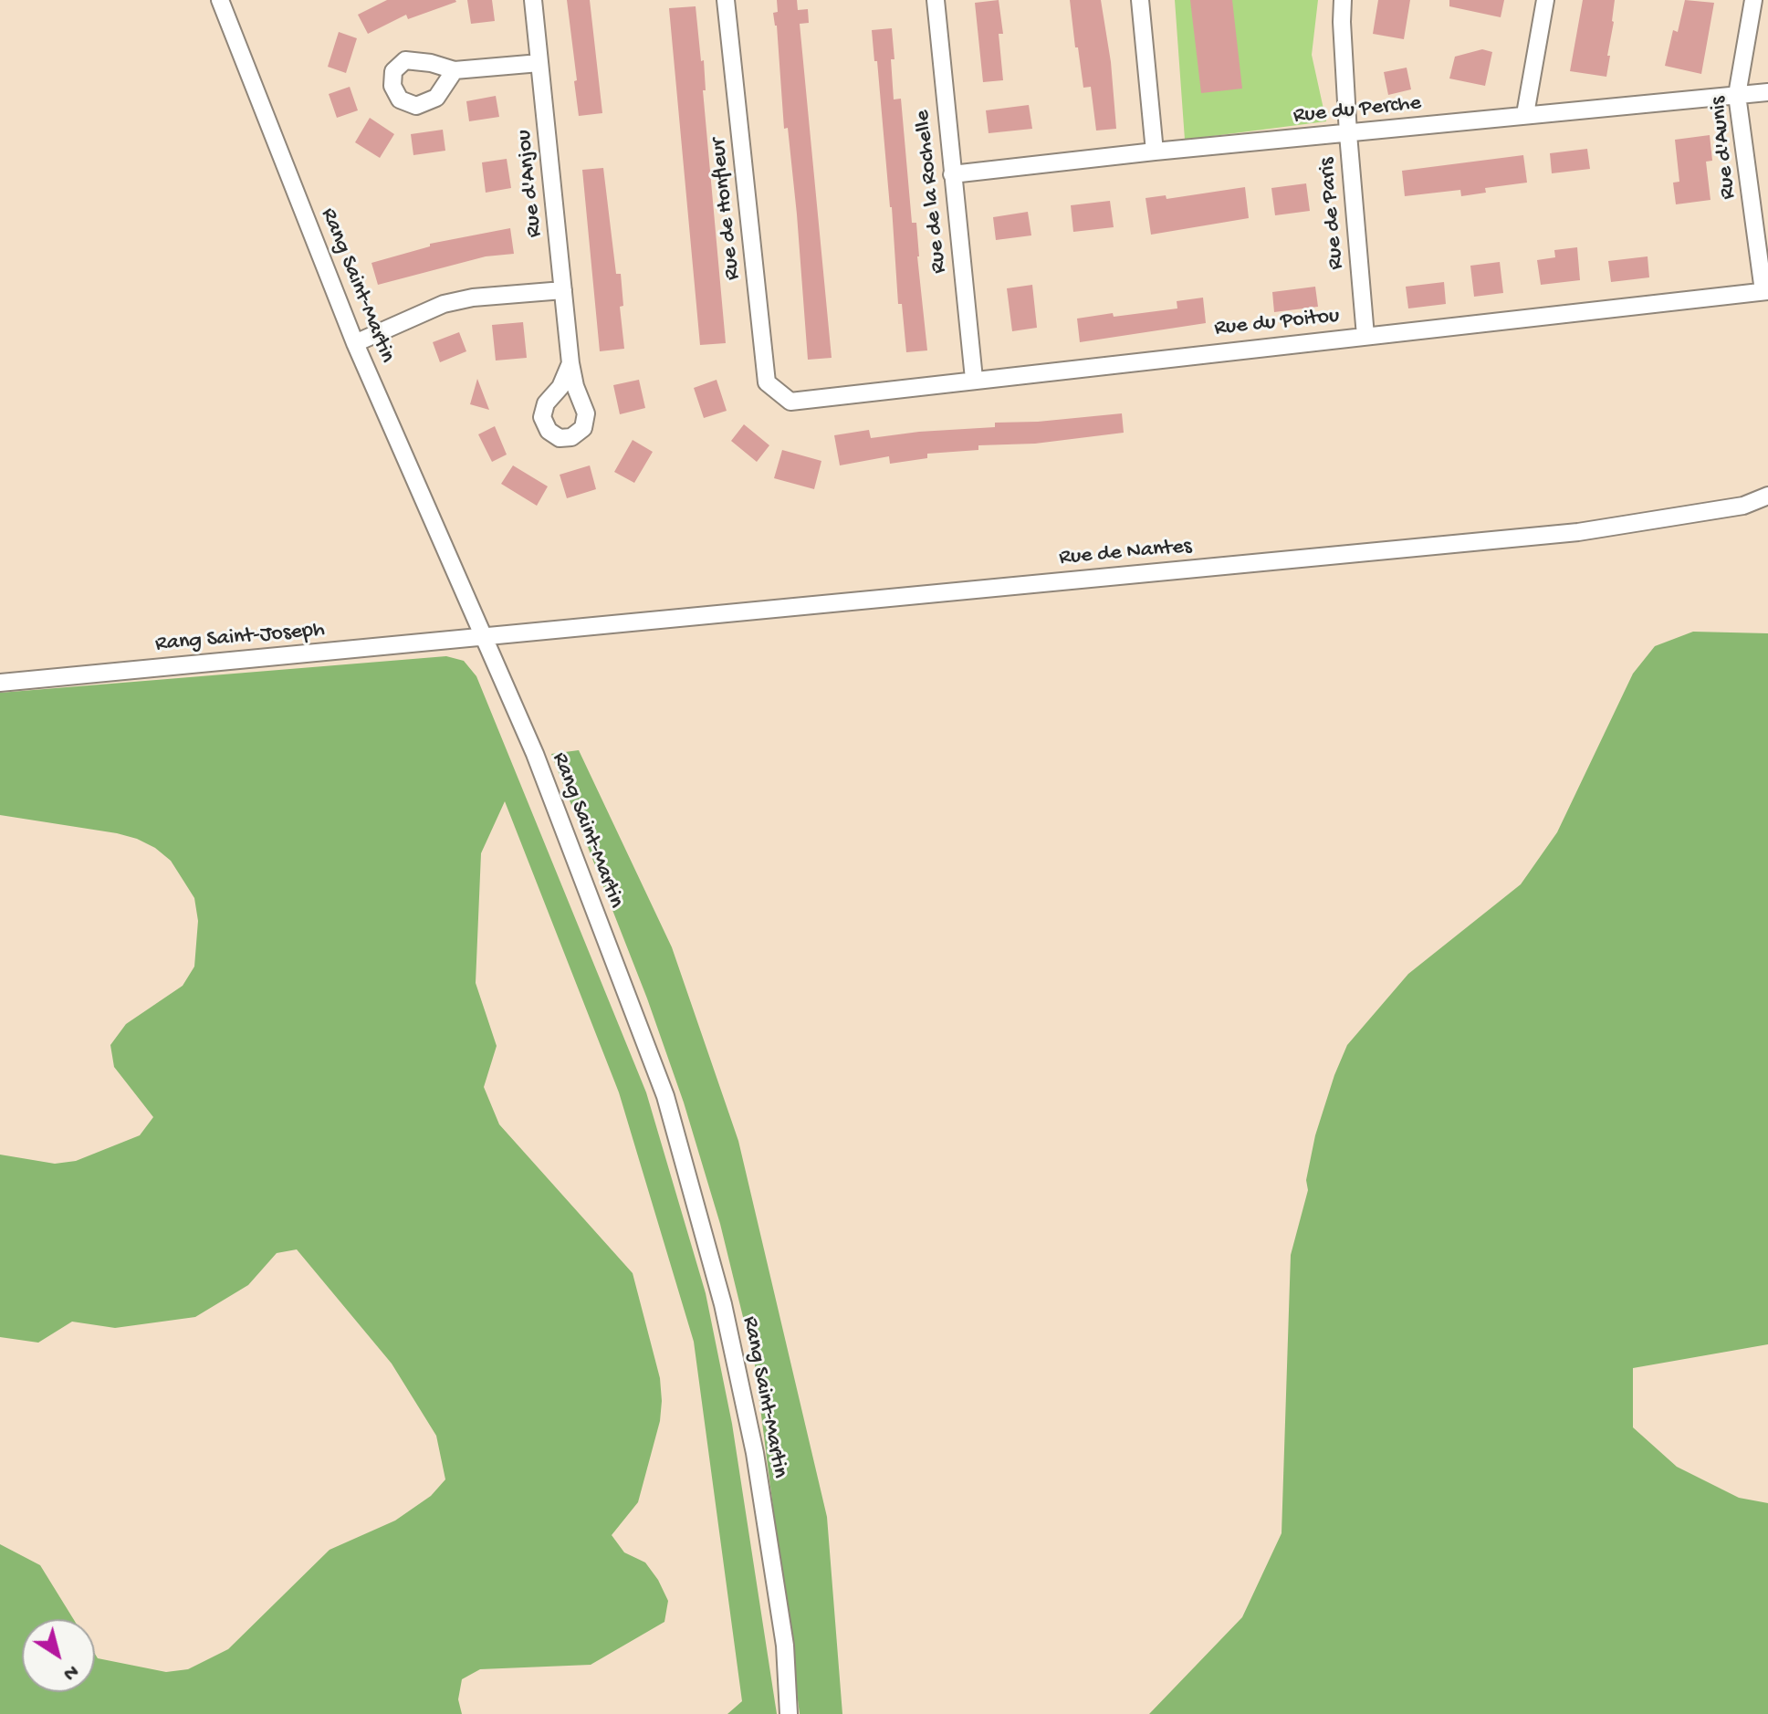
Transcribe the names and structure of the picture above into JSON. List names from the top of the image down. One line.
{"streets":{"street":["Rue du Perche","Rue d'Aunis","Rue d'Anjou","Rue de la Rochelle","Rue de Honfleur","Rue de Paris","Rang Saint-Martin","Rue du Poitou","Rue de Nantes","Rang Saint-Joseph"]},"crossings":[["Rue du Perche","Rue d'Aunis"],["Rue du Perche","Rue de la Rochelle"],["Rue du Perche","Rue de Paris"],["Rue d'Aunis","Rue du Poitou"],["Rue de la Rochelle","Rue du Poitou"],["Rue de Honfleur","Rue du Poitou"],["Rue de Paris","Rue du Poitou"],["Rang Saint-Martin","Rue de Nantes"],["Rang Saint-Martin","Rang Saint-Joseph"],["Rue de Nantes","Rang Saint-Joseph"]],"north":"bottom right"}
